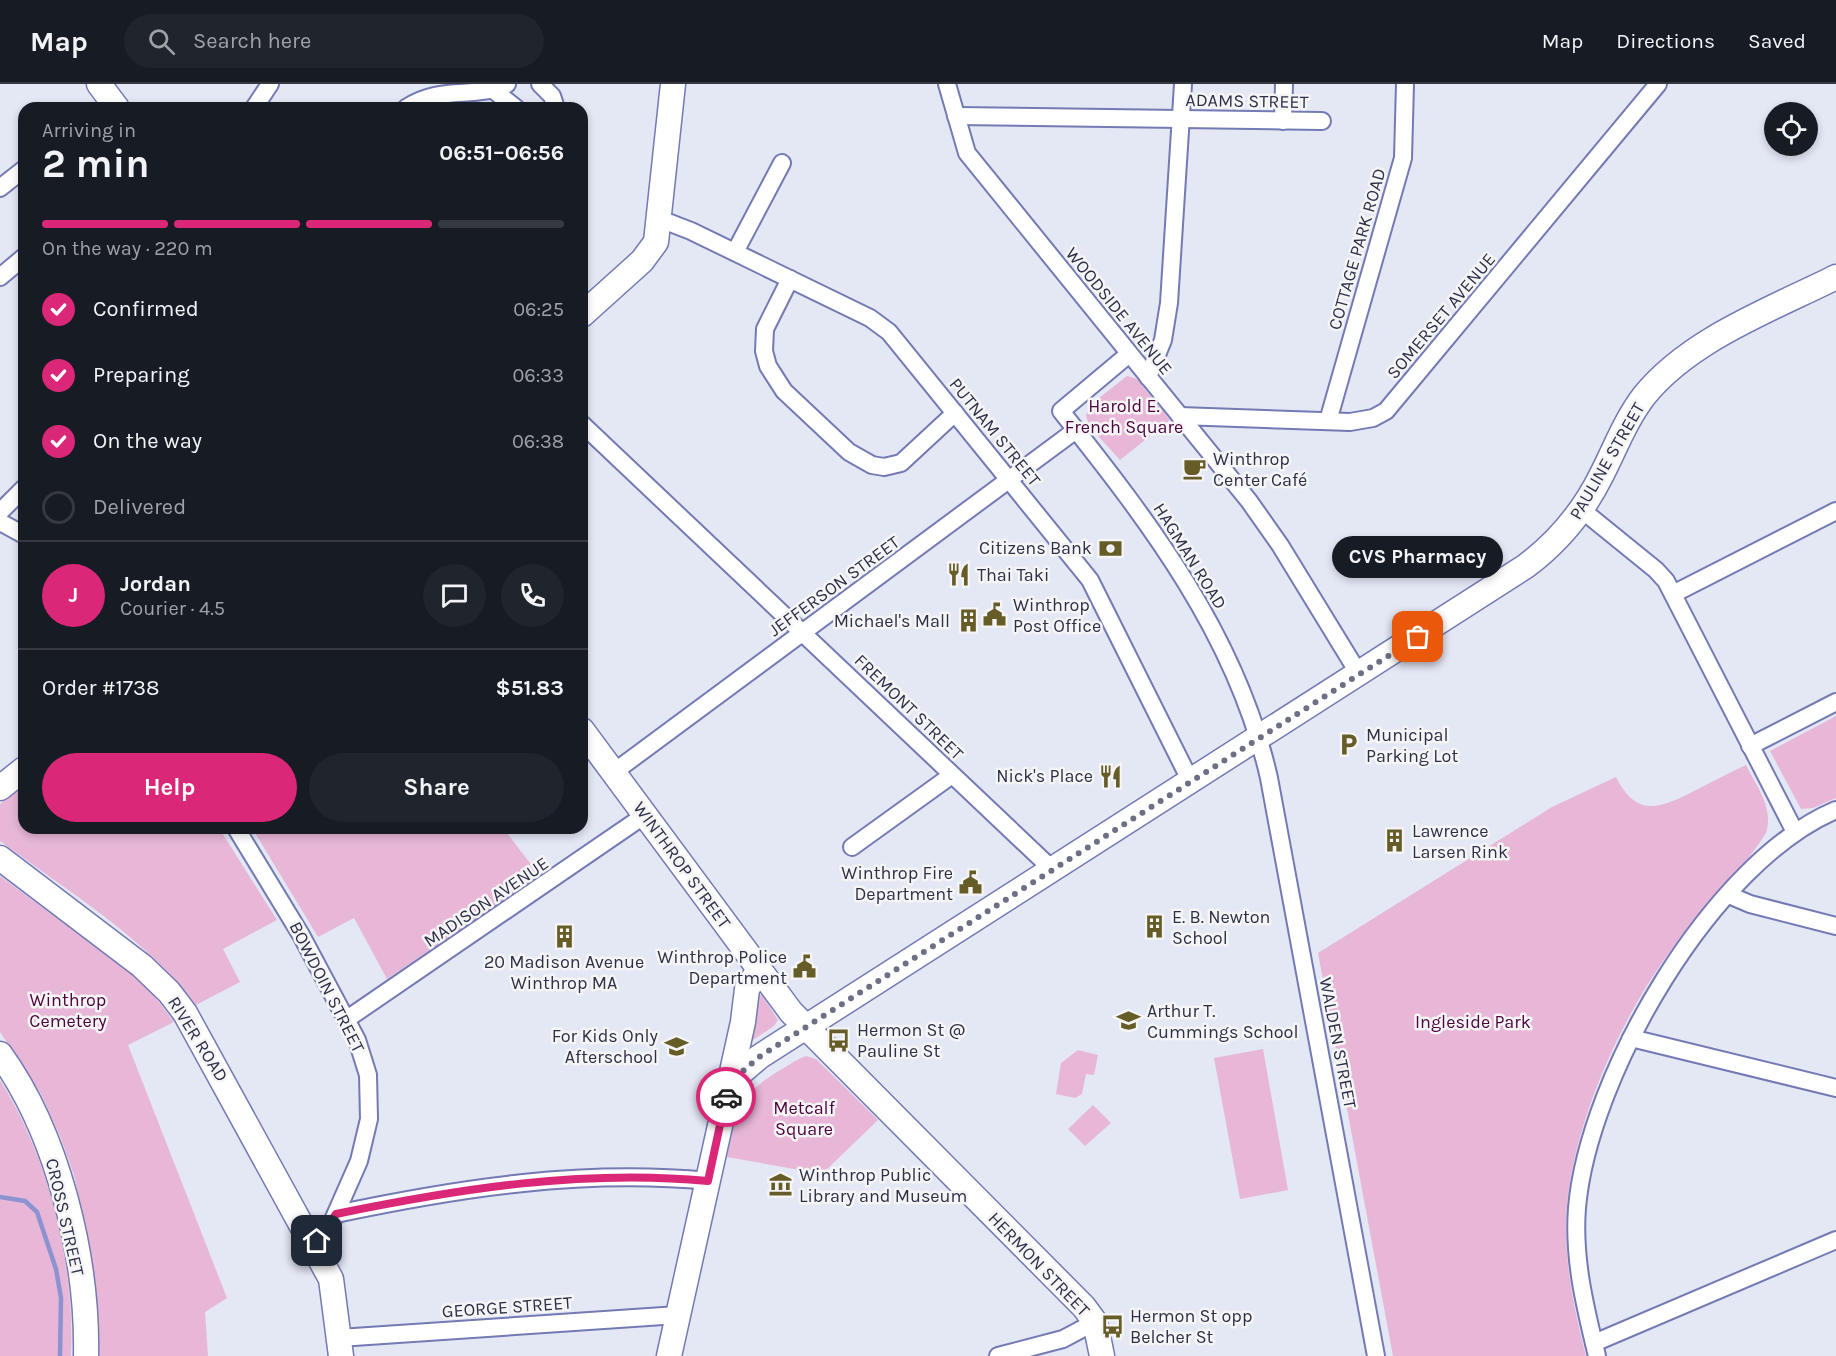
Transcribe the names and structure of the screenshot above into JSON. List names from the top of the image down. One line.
{"streets":{"main road":["PAULINE STREET","WINTHROP STREET","RIVER ROAD","CROSS STREET","HERMON STREET"],"street":["ADAMS STREET","COTTAGE PARK ROAD","WOODSIDE AVENUE","SOMERSET AVENUE","PUTNAM STREET","HAGMAN ROAD","JEFFERSON STREET","FREMONT STREET","MADISON AVENUE","BOWDOIN STREET","WALDEN STREET","GEORGE STREET"]},"crossings":[["ADAMS STREET","WOODSIDE AVENUE"],["COTTAGE PARK ROAD","SOMERSET AVENUE"],["WOODSIDE AVENUE","SOMERSET AVENUE"],["WOODSIDE AVENUE","PAULINE STREET"],["WOODSIDE AVENUE","HAGMAN ROAD"],["PUTNAM STREET","PAULINE STREET"],["PUTNAM STREET","JEFFERSON STREET"],["PAULINE STREET","HAGMAN ROAD"],["PAULINE STREET","FREMONT STREET"],["PAULINE STREET","WINTHROP STREET"],["PAULINE STREET","WALDEN STREET"],["PAULINE STREET","HERMON STREET"],["HAGMAN ROAD","JEFFERSON STREET"],["HAGMAN ROAD","WALDEN STREET"],["JEFFERSON STREET","FREMONT STREET"],["JEFFERSON STREET","WINTHROP STREET"],["WINTHROP STREET","MADISON AVENUE"],["WINTHROP STREET","HERMON STREET"],["MADISON AVENUE","BOWDOIN STREET"],["BOWDOIN STREET","RIVER ROAD"]],"parks":["Harold E. French Square","Winthrop Cemetery","Ingleside Park","Metcalf Square"],"places":{"cafe":["Winthrop Center Café"],"bank":["Citizens Bank"],"restaurant":["Thai Taki","Nick's Place"],"public building":["Winthrop Post Office","Winthrop Fire Department","Winthrop Police Department"],"building":["Michael's Mall","Lawrence Larsen Rink","E. B. Newton School","20 Madison Avenue Winthrop MA"],"other":["CVS Pharmacy"],"parking":["Municipal Parking Lot"],"school or university":["Arthur T. Cummings School","For Kids Only Afterschool"],"bus stop":["Hermon St @ Pauline St","Hermon St opp Belcher St"],"museum":["Winthrop Public Library and Museum"]},"page":{"header":"Map","search":"Search here","nav":["Map","Directions","Saved"],"heading":["2 min","Arriving in","06:51–06:56"],"panel":["Jordan","Courier · 4.5","Order #1738","$51.83"],"bar":"On the way · 220 m","list":[["Confirmed","06:25"],["Preparing","06:33"],["On the way","06:38"],"Delivered"],"bubble":"CVS Pharmacy","round":"J","buttons":["Help","Share"]}}
